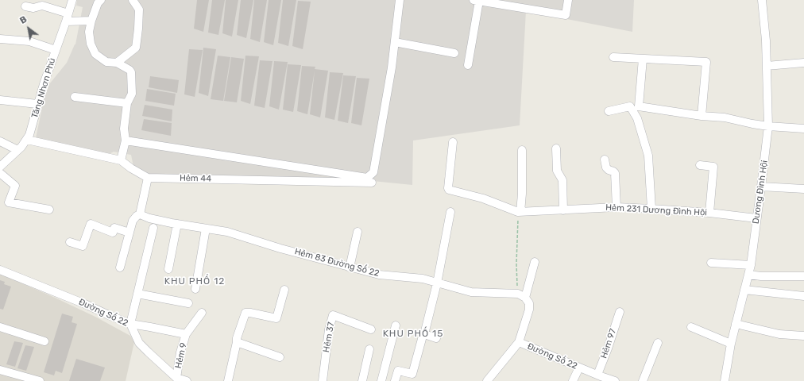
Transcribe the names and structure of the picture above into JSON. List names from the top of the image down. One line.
{"streets":{"street":["Tăng Nhơn Phú","Hẻm 44","Dương Đình Hội","Hẻm 231 Dương Đình Hội","Hẻm 83 Đường Số 22","Đường Số 22","Hẻm 37","Hẻm 97","Hẻm 9"]},"crossings":[["Tăng Nhơn Phú","Hẻm 44"],["Dương Đình Hội","Hẻm 231 Dương Đình Hội"],["Đường Số 22","Hẻm 97"],["Đường Số 22","Hẻm 9"]],"districts":["KHU PHỐ 12","KHU PHỐ 15"],"north":"top left"}
